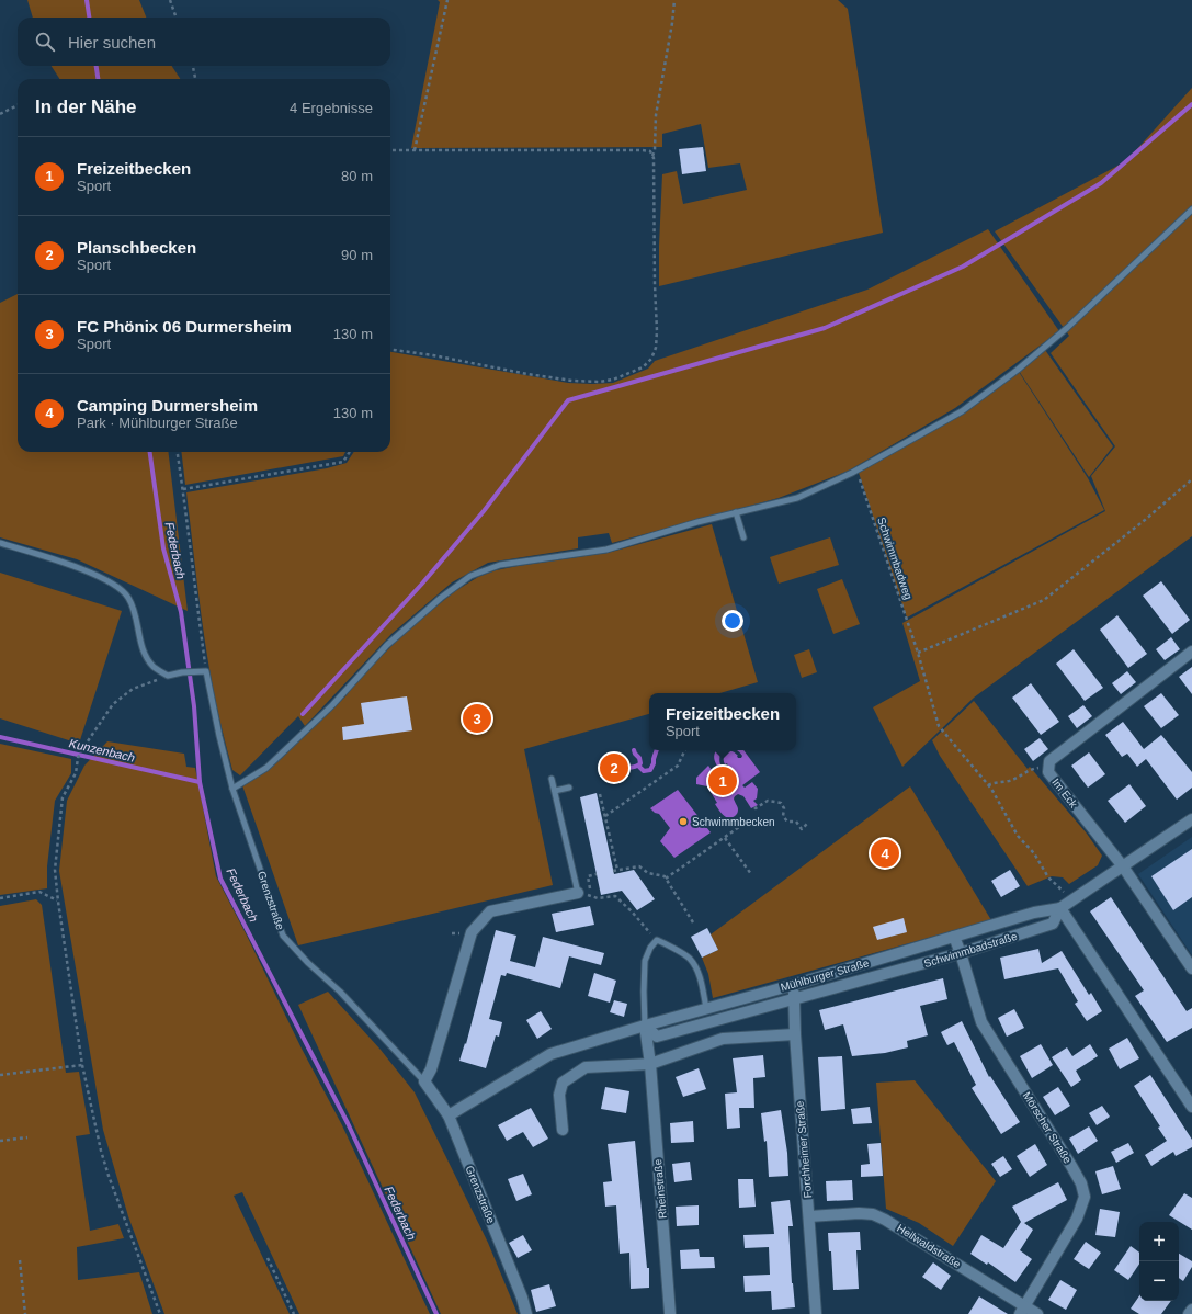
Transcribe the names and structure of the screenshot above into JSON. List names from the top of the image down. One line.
{"streets":{"street":["Im Eck","Grenzstraße","Schwimmbadstraße","Mühlburger Straße","Mörscher Straße","Forchheimer Straße","Rheinstraße","Heilwaldstraße"],"path":["Schwimmbadweg"]},"crossings":[["Schwimmbadweg","Mühlburger Straße"],["Im Eck","Mühlburger Straße"],["Grenzstraße","Mühlburger Straße"],["Schwimmbadstraße","Mühlburger Straße"],["Schwimmbadstraße","Mörscher Straße"],["Schwimmbadstraße","Forchheimer Straße"],["Schwimmbadstraße","Rheinstraße"],["Mühlburger Straße","Mörscher Straße"],["Mühlburger Straße","Forchheimer Straße"],["Mühlburger Straße","Rheinstraße"],["Mörscher Straße","Heilwaldstraße"],["Forchheimer Straße","Heilwaldstraße"]],"water":["Federbach","Kunzenbach"],"places":["Schwimmbecken"],"page":{"search":"Hier suchen","heading":["In der Nähe","4 Ergebnisse"],"list":[{"mark":"1","name":"Freizeitbecken","note":"Sport","value":"80 m"},{"mark":"2","name":"Planschbecken","note":"Sport","value":"90 m"},{"mark":"3","name":"FC Phönix 06 Durmersheim","note":"Sport","value":"130 m"},{"mark":"4","name":"Camping Durmersheim","note":"Park · Mühlburger Straße","value":"130 m"}],"popup":["Freizeitbecken","Sport"],"pins":["3","2","1","4"],"map_buttons":["+","−"]}}
